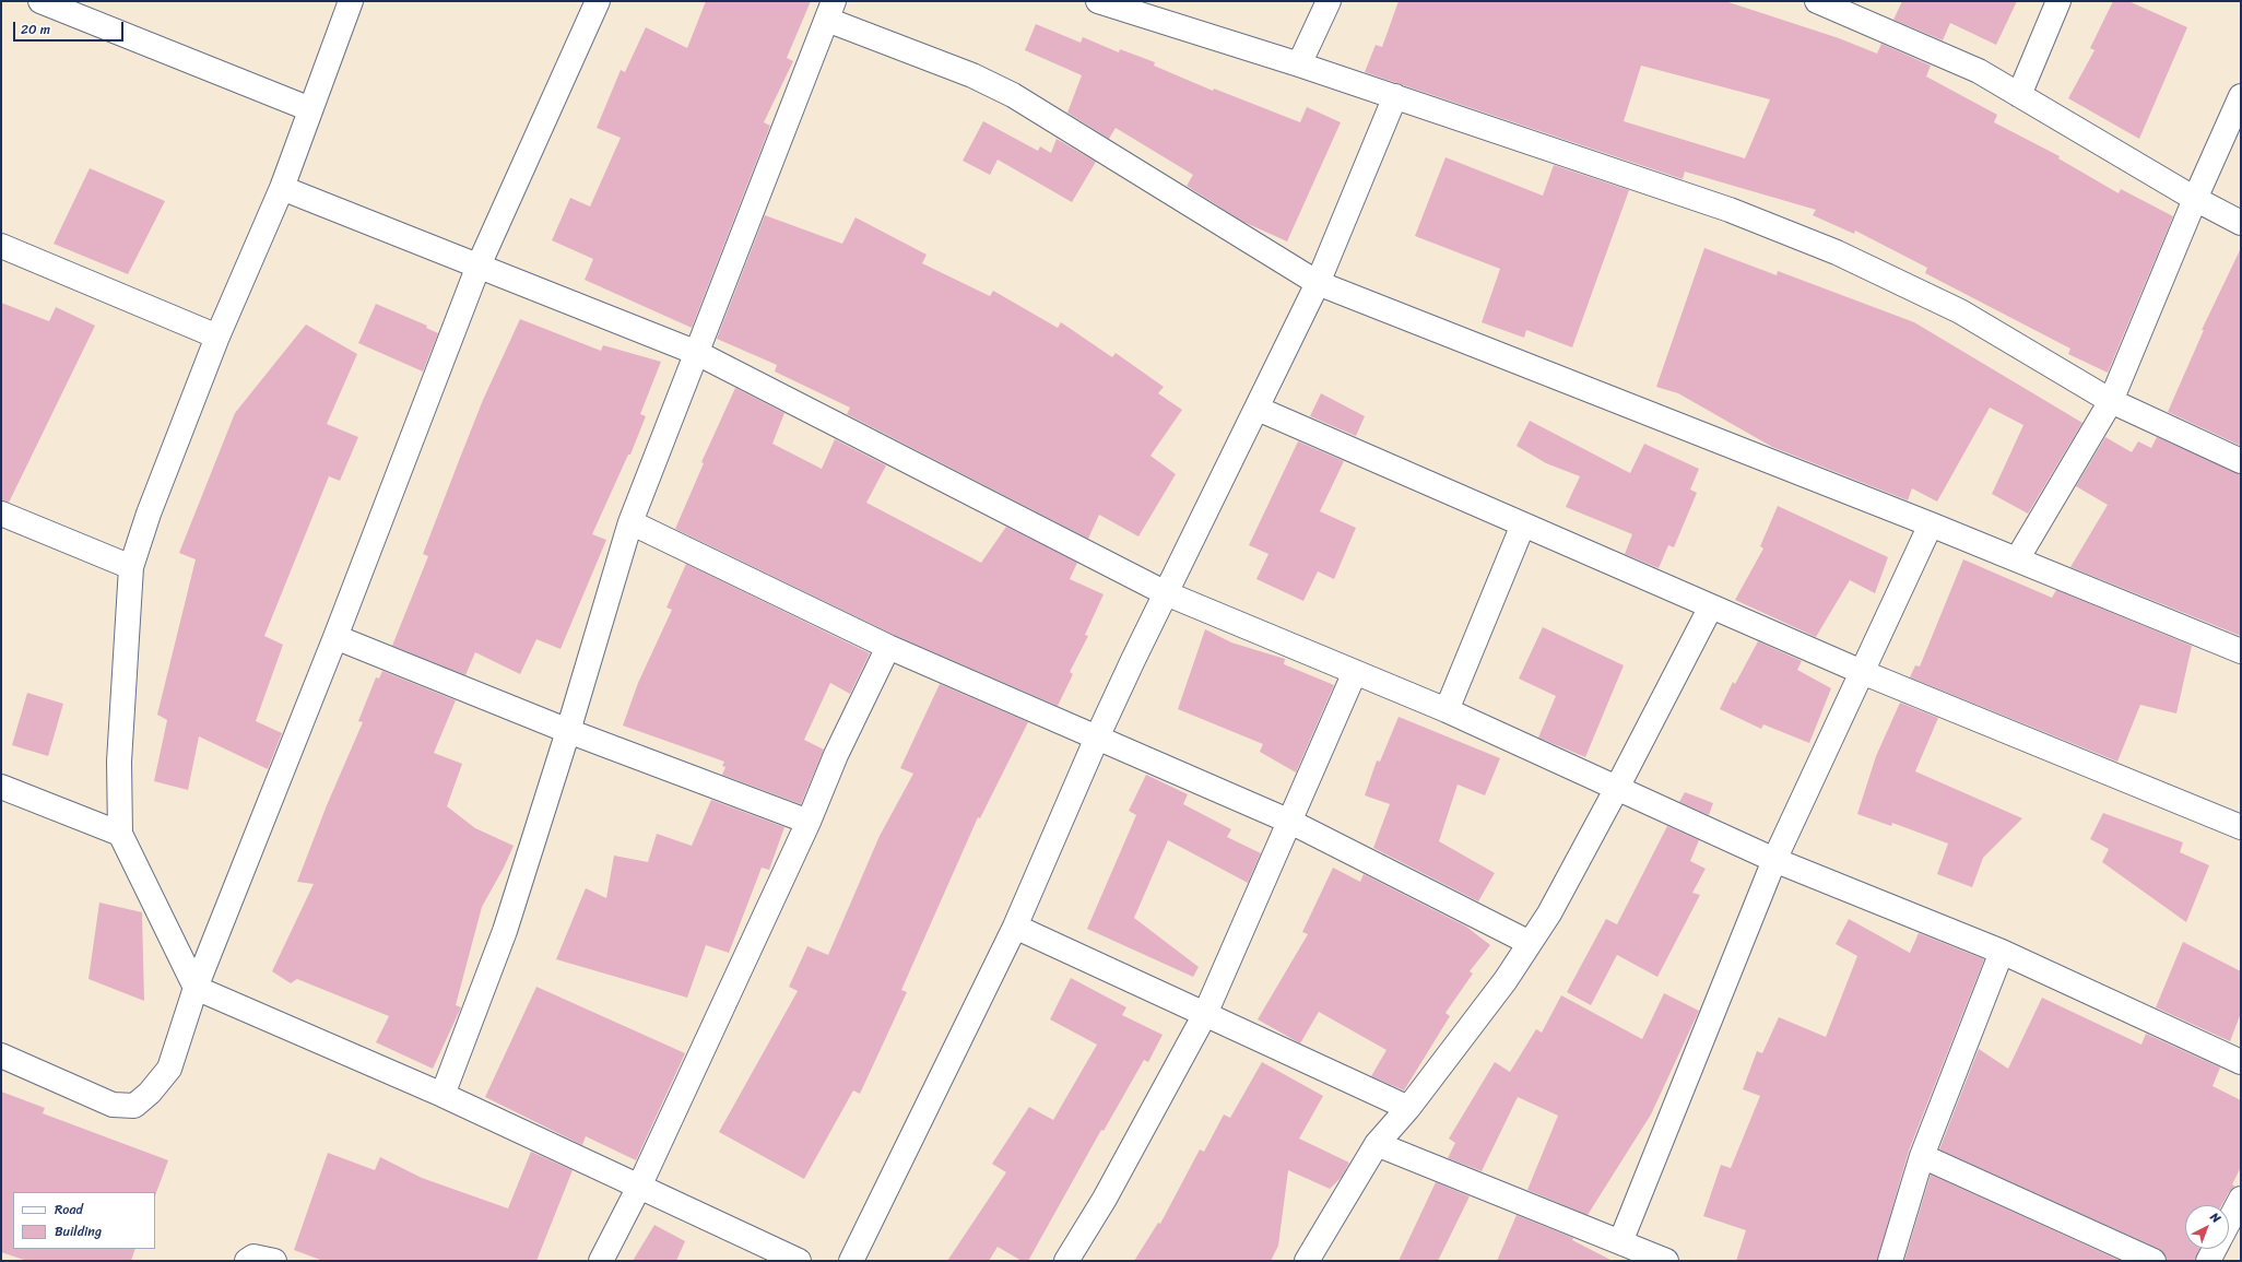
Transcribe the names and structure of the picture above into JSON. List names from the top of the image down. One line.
{"legend":["Road","Building"],"scale_bar":"20 m","north":"top right"}
